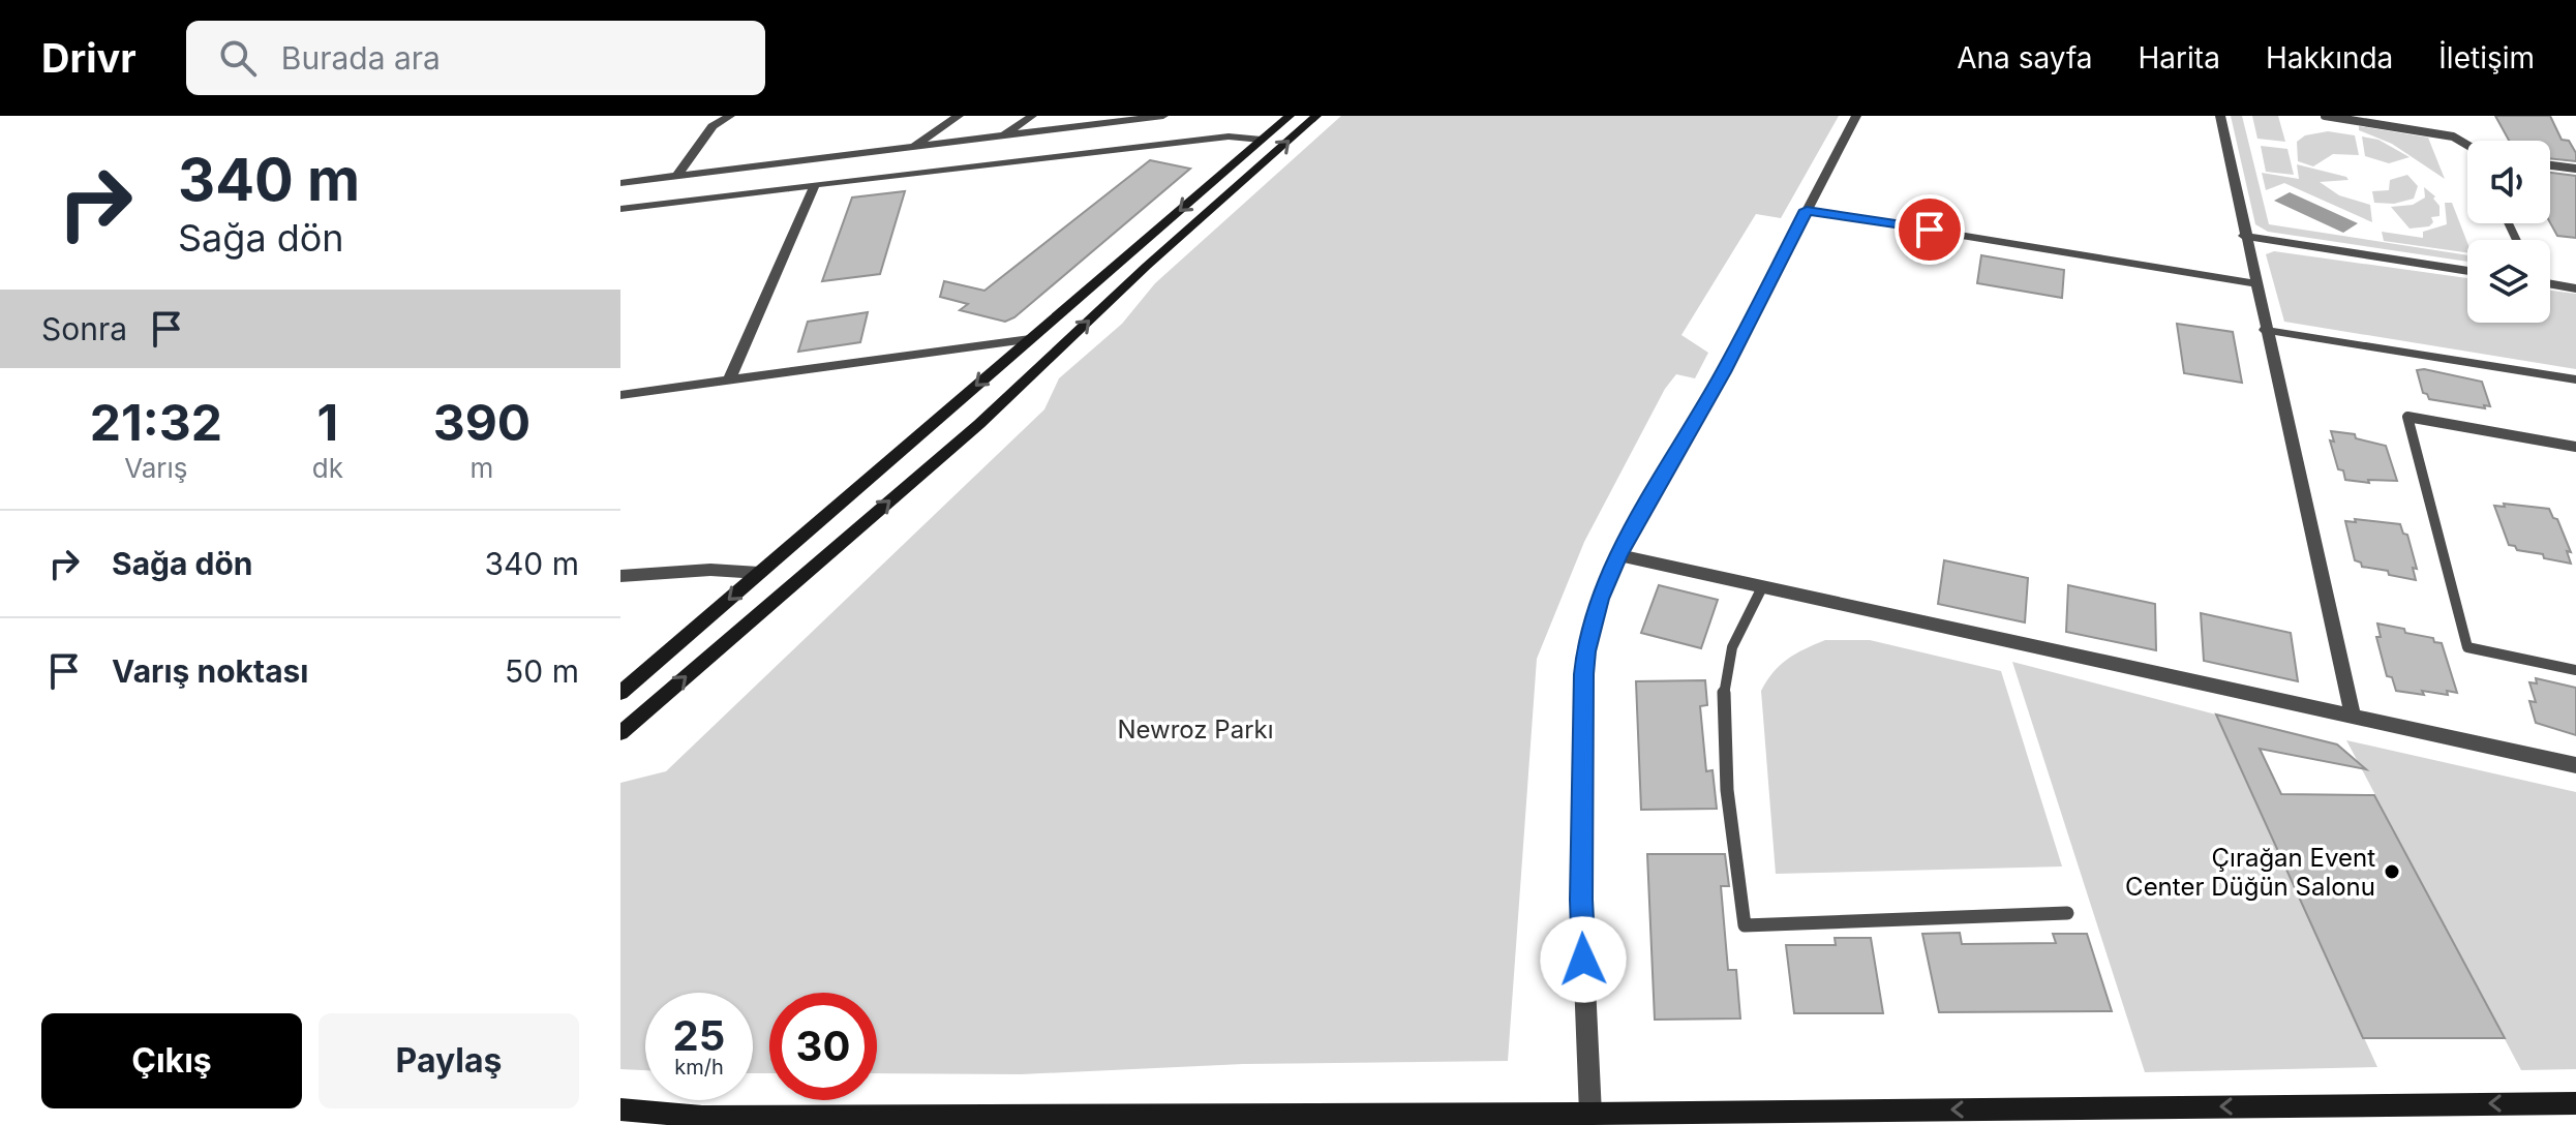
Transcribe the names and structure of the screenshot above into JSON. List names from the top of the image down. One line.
{"parks":["Newroz Parkı"],"places":["Çırağan Event Center Düğün Salonu"],"page":{"header":"Drivr","search":"Burada ara","nav":["Ana sayfa","Harita","Hakkında","İletişim"],"turn":["340 m","Sağa dön"],"then":"Sonra","eta":["21:32","Varış","1","dk","390","m"],"list":[{"name":"Sağa dön","value":"340 m"},{"name":"Varış noktası","value":"50 m"}],"speed":"25 km/h","limit":"30","buttons":["Çıkış","Paylaş"]}}
